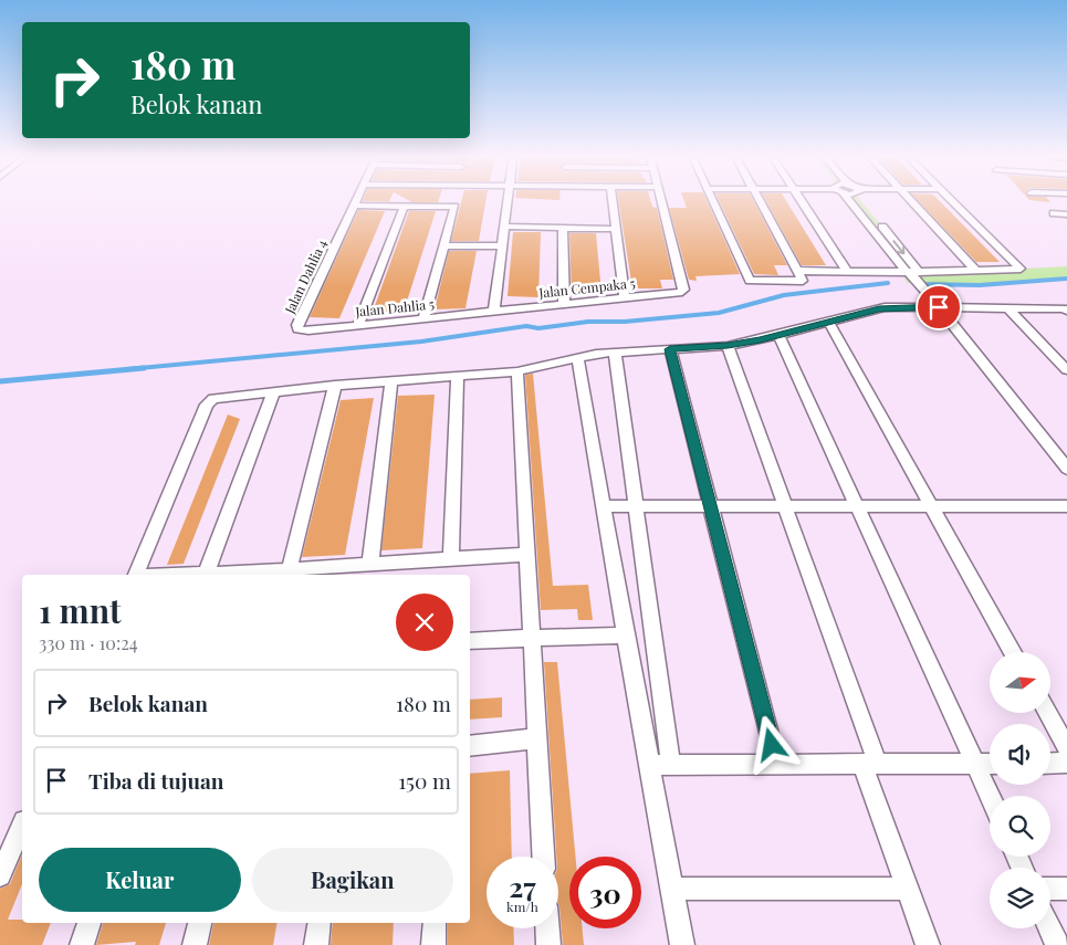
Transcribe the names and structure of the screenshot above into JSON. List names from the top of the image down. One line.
{"streets":{"street":["Jalan Dahlia 4","Jalan Cempaka 5","Jalan Dahlia 5"]},"crossings":[["Jalan Dahlia 4","Jalan Dahlia 5"],["Jalan Cempaka 5","Jalan Dahlia 5"]],"north":"right","page":{"turn":["180 m","Belok kanan"],"heading":["1 mnt","330 m · 10:24"],"list":[{"name":"Belok kanan","value":"180 m"},{"name":"Tiba di tujuan","value":"150 m"}],"buttons":["Keluar","Bagikan"],"speed":"27 km/h","limit":"30"}}
